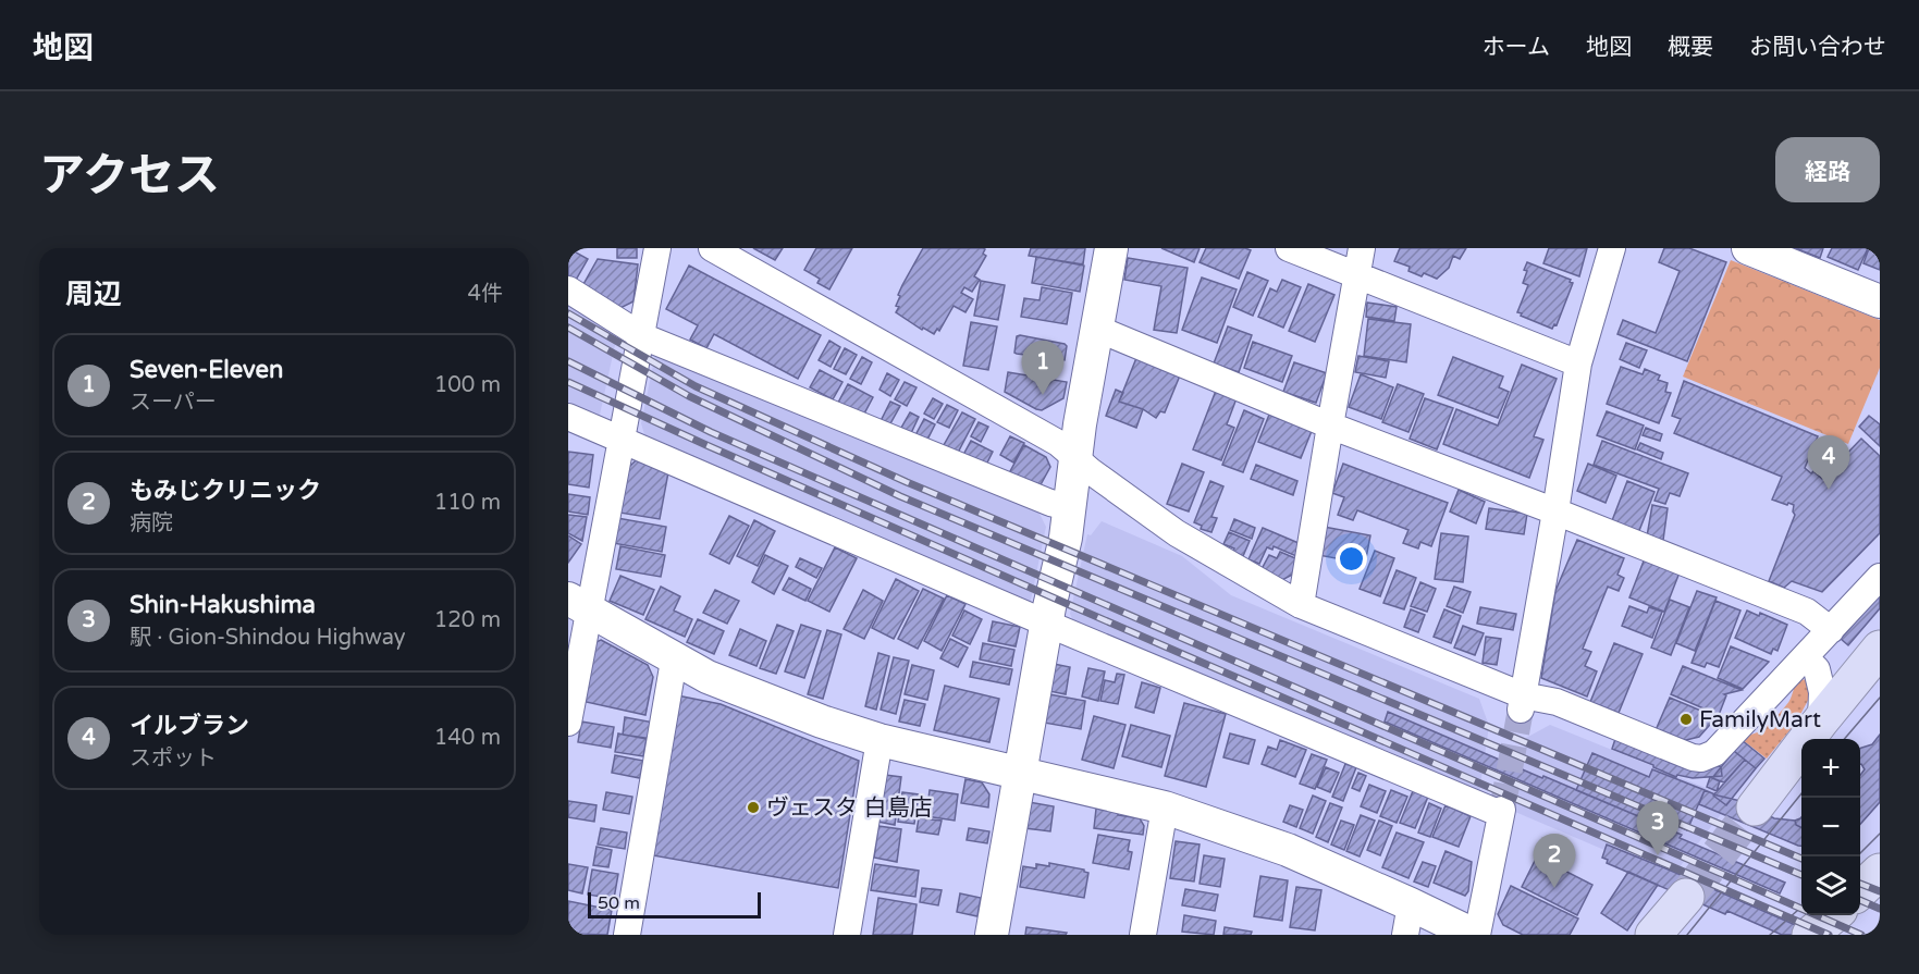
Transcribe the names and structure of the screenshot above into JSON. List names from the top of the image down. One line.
{"places":["FamilyMart","ヴェスタ 白島店"],"scale_bar":"50 m","page":{"header":"地図","nav":["ホーム","地図","概要","お問い合わせ"],"title":"アクセス","buttons":"経路","heading":["周辺","4件"],"list":[{"mark":"1","name":"Seven-Eleven","note":"スーパー","value":"100 m"},{"mark":"2","name":"もみじクリニック","note":"病院","value":"110 m"},{"mark":"3","name":"Shin-Hakushima","note":"駅 · Gion-Shindou Highway","value":"120 m"},{"mark":"4","name":"イルブラン","note":"スポット","value":"140 m"}],"pins":["1","4","3","2"],"map_buttons":["+","−"],"scale":"50 m"}}
